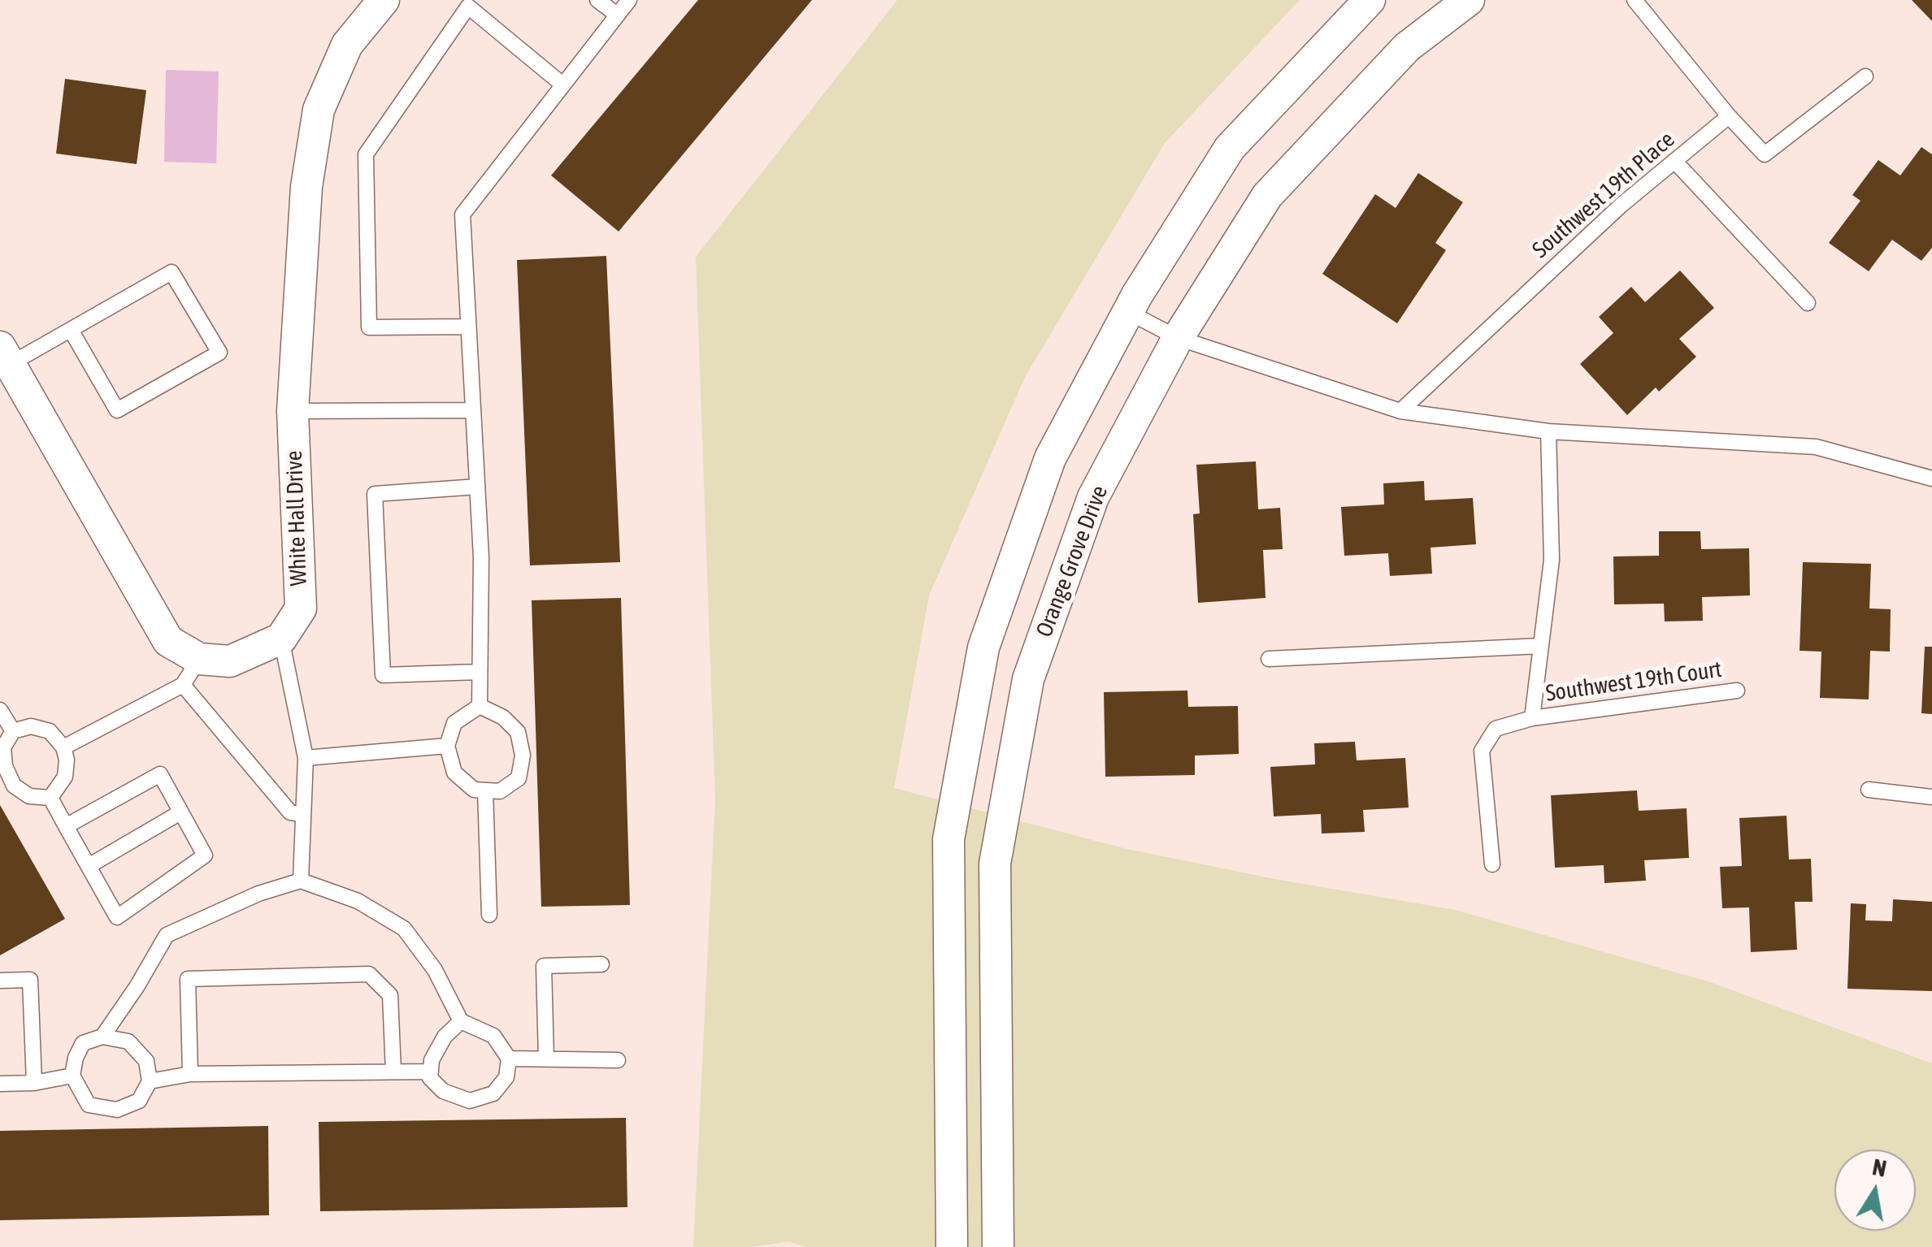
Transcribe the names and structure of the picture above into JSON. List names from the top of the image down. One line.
{"streets":{"street":["White Hall Drive","Orange Grove Drive"],"lane":["Southwest 19th Place","Southwest 19th Court"]},"north":"top"}
